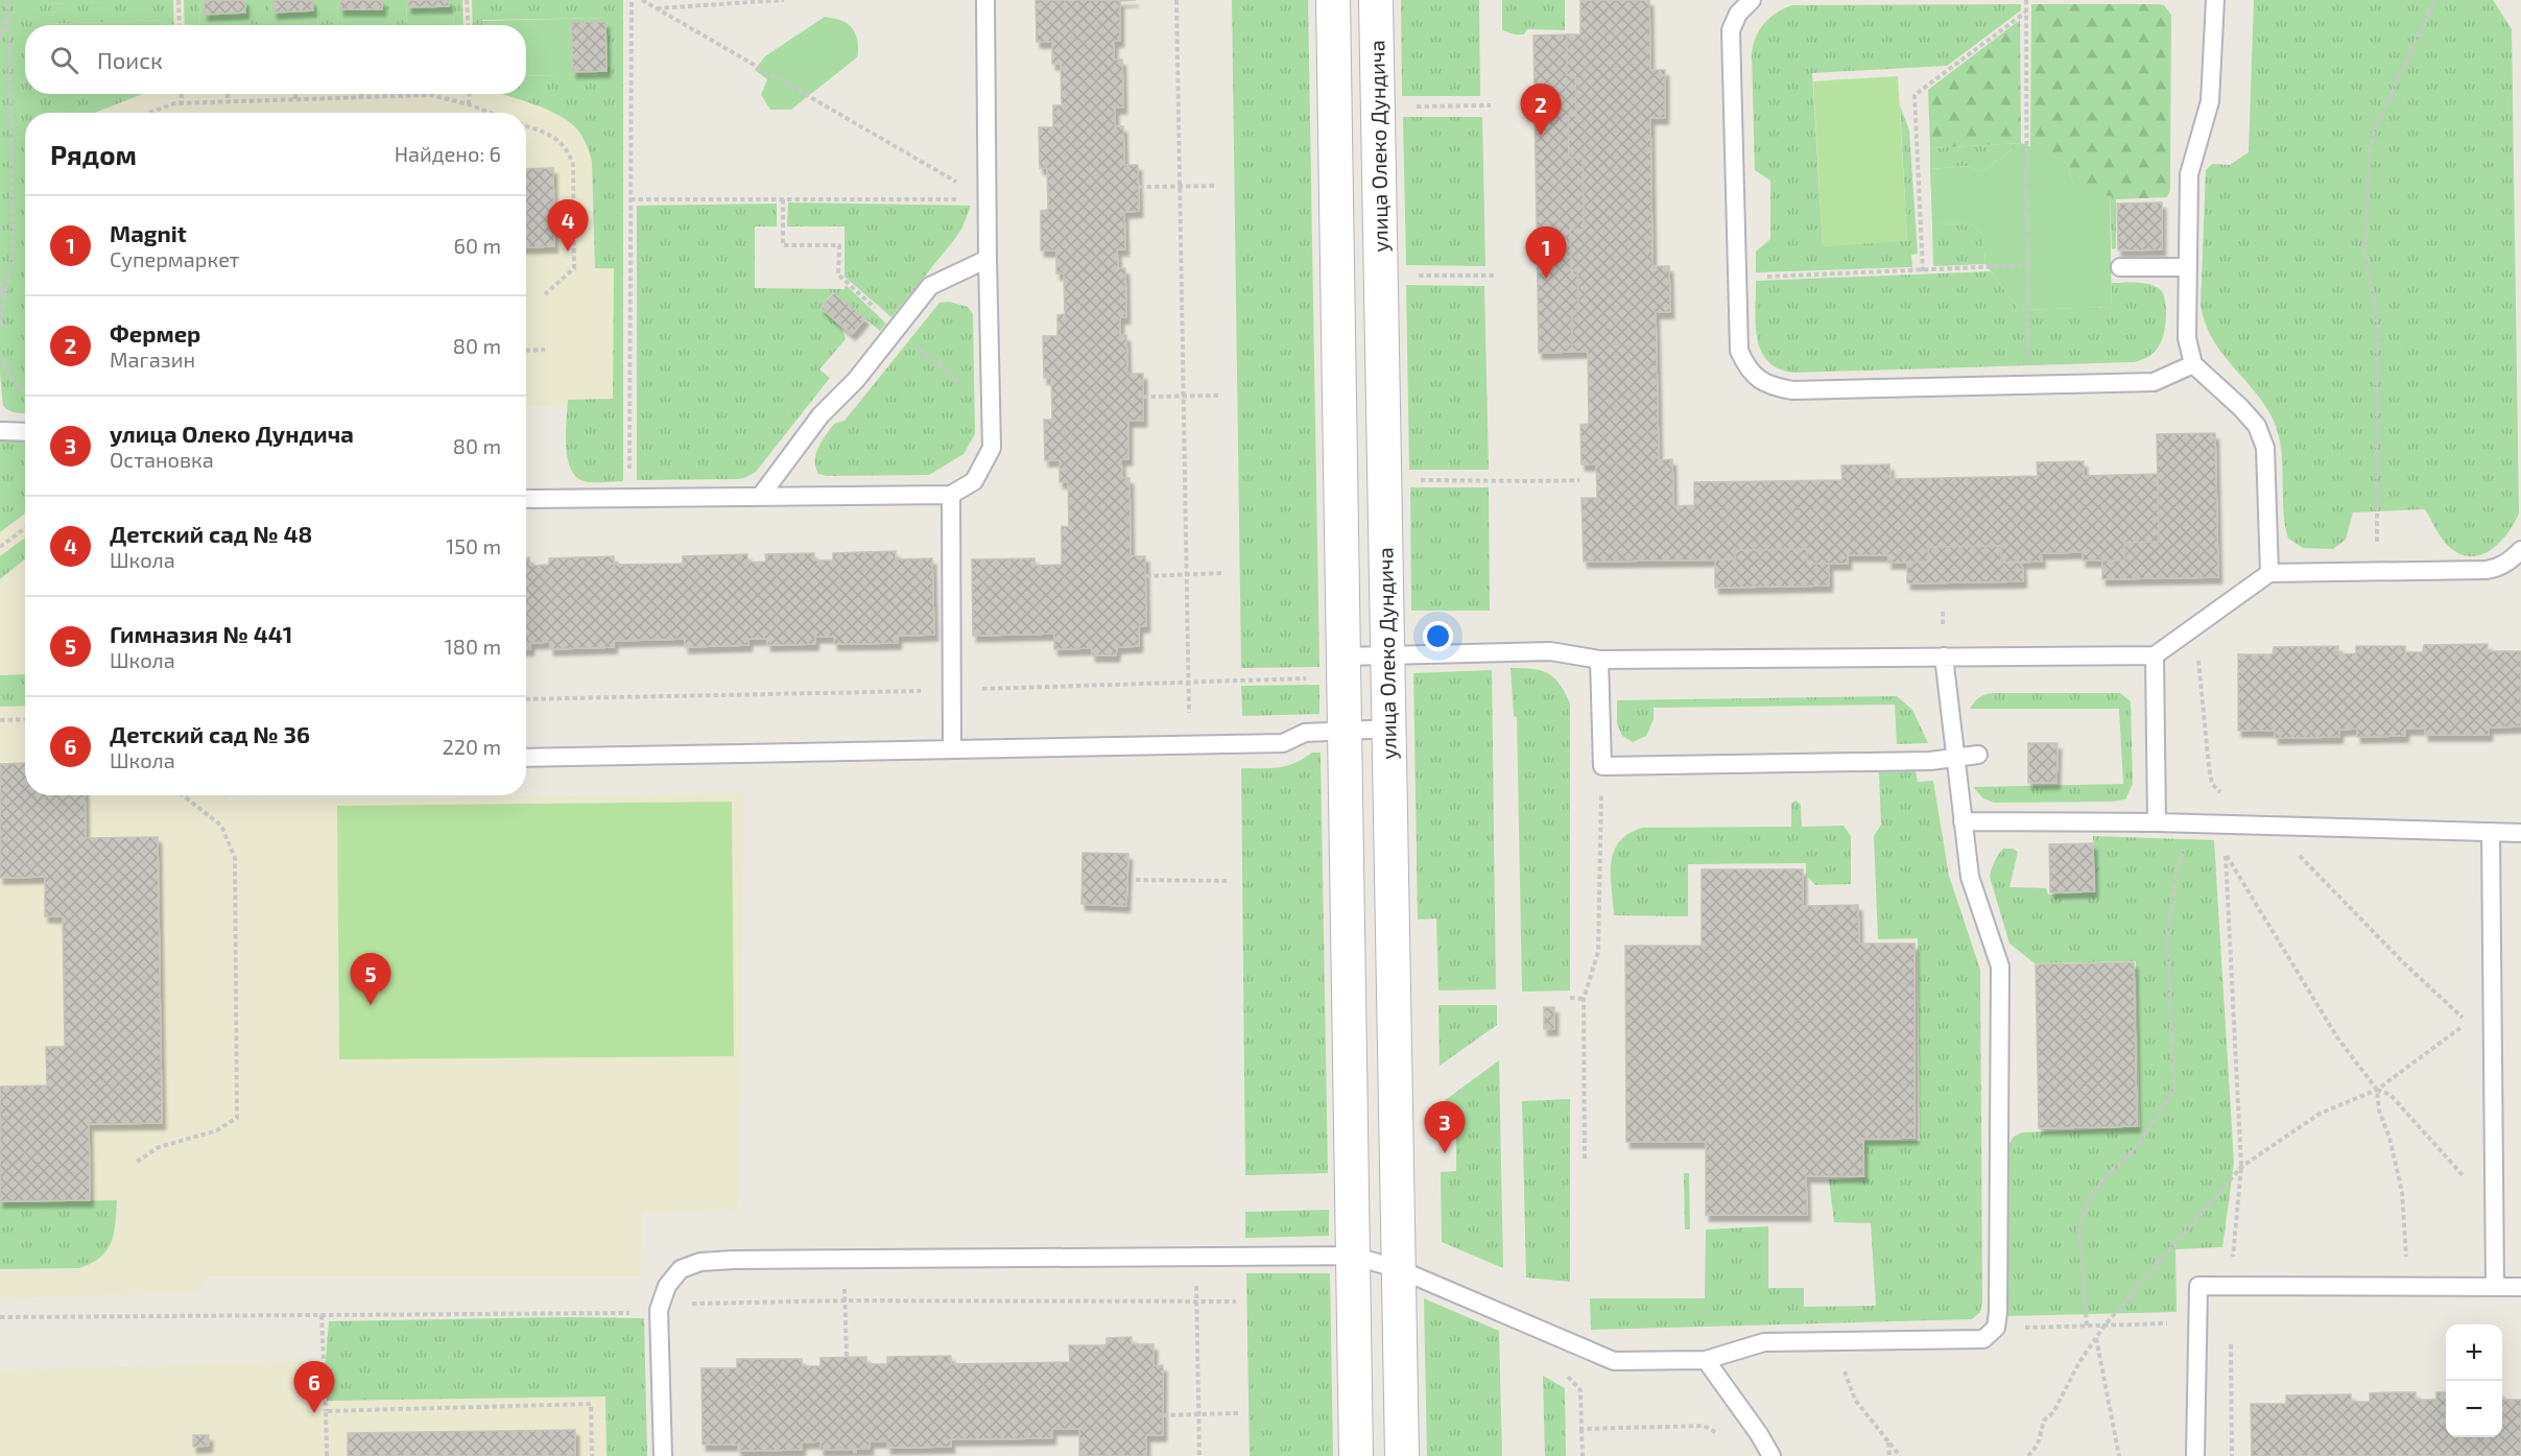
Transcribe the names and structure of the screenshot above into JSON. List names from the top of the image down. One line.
{"streets":{"street":["улица Олеко Дундича"]},"page":{"search":"Поиск","pins":["2","4","1","5","3","6"],"heading":["Рядом","Найдено: 6"],"list":[{"mark":"1","name":"Magnit","note":"Супермаркет","value":"60 m"},{"mark":"2","name":"Фермер","note":"Магазин","value":"80 m"},{"mark":"3","name":"улица Олеко Дундича","note":"Остановка","value":"80 m"},{"mark":"4","name":"Детский сад № 48","note":"Школа","value":"150 m"},{"mark":"5","name":"Гимназия № 441","note":"Школа","value":"180 m"},{"mark":"6","name":"Детский сад № 36","note":"Школа","value":"220 m"}],"map_buttons":["+","−"]}}
